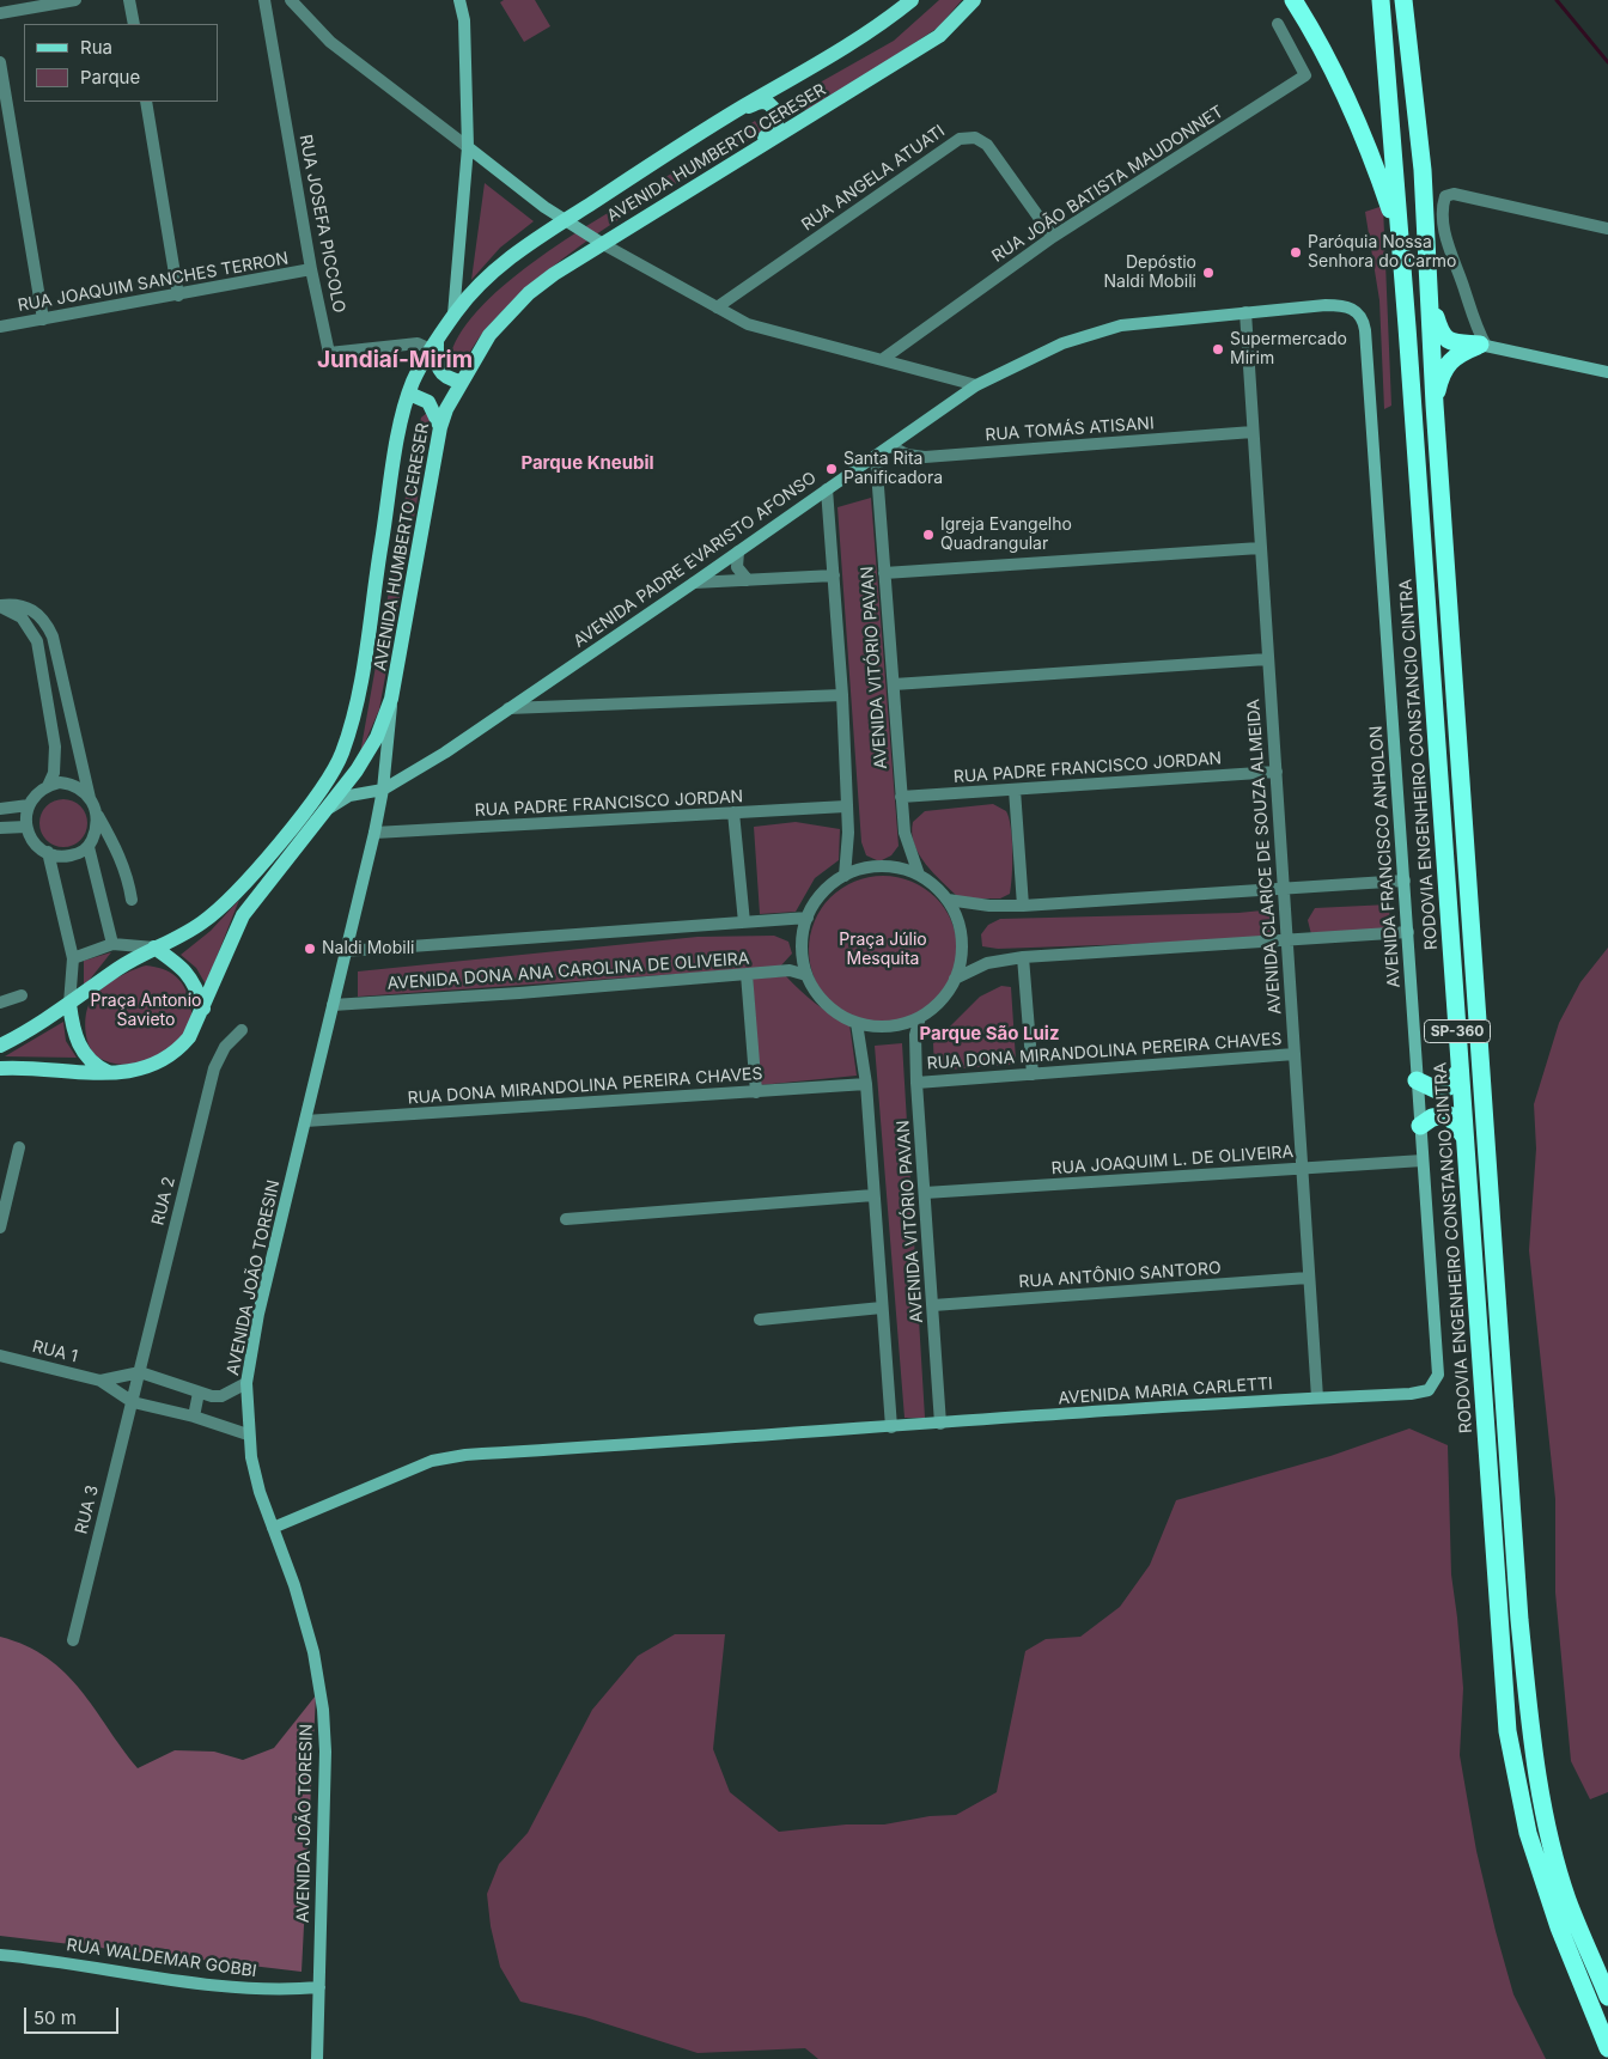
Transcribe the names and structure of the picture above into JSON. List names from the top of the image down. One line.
{"streets":{"highway":["RODOVIA ENGENHEIRO CONSTANCIO CINTRA","SP-360"],"main road":["AVENIDA HUMBERTO CERESER"],"street":["RUA ANGELA ATUATI","RUA JOÃO BATISTA MAUDONNET","RUA JOSEFA PICCOLO","RUA JOAQUIM SANCHES TERRON","RUA TOMÁS ATISANI","AVENIDA PADRE EVARISTO AFONSO","AVENIDA VITÓRIO PAVAN","RUA PADRE FRANCISCO JORDAN","AVENIDA CLARICE DE SOUZA ALMEIDA","AVENIDA FRANCISCO ANHOLON","AVENIDA DONA ANA CAROLINA DE OLIVEIRA","RUA DONA MIRANDOLINA PEREIRA CHAVES","RUA JOAQUIM L. DE OLIVEIRA","RUA 2","RUA ANTÔNIO SANTORO","AVENIDA JOÃO TORESIN","RUA 1","AVENIDA MARIA CARLETTI","RUA 3","RUA WALDEMAR GOBBI"]},"crossings":[["AVENIDA HUMBERTO CERESER","RUA JOSEFA PICCOLO"],["AVENIDA HUMBERTO CERESER","AVENIDA JOÃO TORESIN"],["RUA ANGELA ATUATI","RUA JOÃO BATISTA MAUDONNET"],["RUA JOSEFA PICCOLO","RUA JOAQUIM SANCHES TERRON"],["RUA TOMÁS ATISANI","AVENIDA PADRE EVARISTO AFONSO"],["RUA TOMÁS ATISANI","AVENIDA CLARICE DE SOUZA ALMEIDA"],["AVENIDA PADRE EVARISTO AFONSO","AVENIDA VITÓRIO PAVAN"],["AVENIDA PADRE EVARISTO AFONSO","AVENIDA CLARICE DE SOUZA ALMEIDA"],["AVENIDA PADRE EVARISTO AFONSO","AVENIDA FRANCISCO ANHOLON"],["AVENIDA PADRE EVARISTO AFONSO","AVENIDA JOÃO TORESIN"],["AVENIDA VITÓRIO PAVAN","RUA PADRE FRANCISCO JORDAN"],["AVENIDA VITÓRIO PAVAN","AVENIDA DONA ANA CAROLINA DE OLIVEIRA"],["AVENIDA VITÓRIO PAVAN","RUA DONA MIRANDOLINA PEREIRA CHAVES"],["AVENIDA VITÓRIO PAVAN","RUA JOAQUIM L. DE OLIVEIRA"],["AVENIDA VITÓRIO PAVAN","RUA ANTÔNIO SANTORO"],["AVENIDA VITÓRIO PAVAN","AVENIDA MARIA CARLETTI"],["RUA PADRE FRANCISCO JORDAN","AVENIDA CLARICE DE SOUZA ALMEIDA"],["RUA PADRE FRANCISCO JORDAN","AVENIDA JOÃO TORESIN"],["AVENIDA CLARICE DE SOUZA ALMEIDA","RUA DONA MIRANDOLINA PEREIRA CHAVES"],["AVENIDA CLARICE DE SOUZA ALMEIDA","RUA JOAQUIM L. DE OLIVEIRA"],["AVENIDA CLARICE DE SOUZA ALMEIDA","RUA ANTÔNIO SANTORO"],["AVENIDA CLARICE DE SOUZA ALMEIDA","AVENIDA MARIA CARLETTI"],["AVENIDA FRANCISCO ANHOLON","RUA JOAQUIM L. DE OLIVEIRA"],["AVENIDA FRANCISCO ANHOLON","AVENIDA MARIA CARLETTI"],["AVENIDA DONA ANA CAROLINA DE OLIVEIRA","AVENIDA JOÃO TORESIN"],["RUA DONA MIRANDOLINA PEREIRA CHAVES","AVENIDA JOÃO TORESIN"],["RUA 2","RUA 1"],["RUA 2","RUA 3"],["AVENIDA JOÃO TORESIN","AVENIDA MARIA CARLETTI"],["AVENIDA JOÃO TORESIN","RUA WALDEMAR GOBBI"],["RUA 1","RUA 3"]],"districts":["Jundiaí-Mirim","Parque Kneubil","Parque São Luiz"],"parks":["Praça Júlio Mesquita","Praça Antonio Savieto"],"places":["Paróquia Nossa Senhora do Carmo","Depóstio Naldi Mobili","Supermercado Mirim","Santa Rita Panificadora","Igreja Evangelho Quadrangular","Naldi Mobili"],"legend":["Rua","Parque"],"scale_bar":"50 m"}
